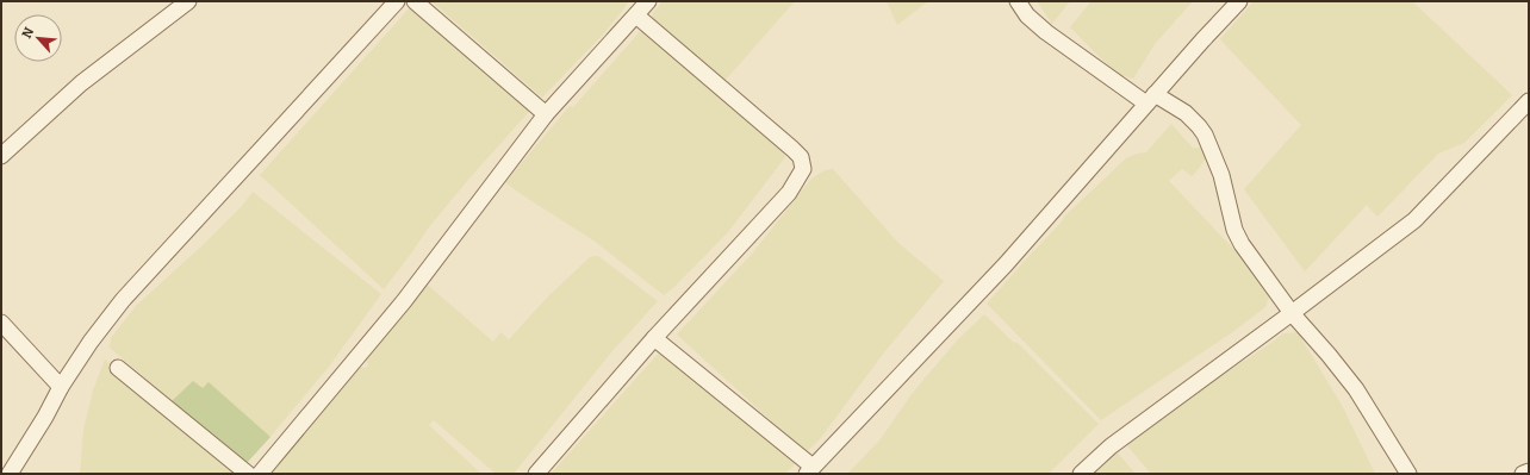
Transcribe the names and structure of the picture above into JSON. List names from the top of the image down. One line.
{"north":"top left"}
